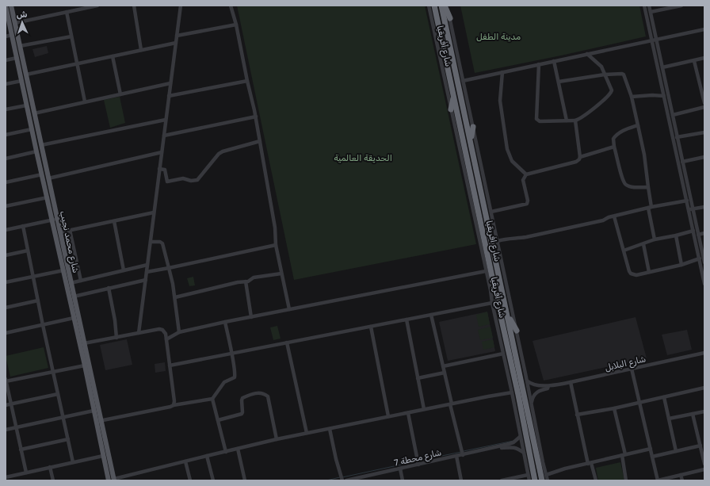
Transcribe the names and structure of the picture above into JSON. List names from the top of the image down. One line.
{"streets":{"highway":["شارع افريقيا"],"main road":["شارع محمد نجيب"],"street":["شارع أفريقيا","شارع البلابل","شارع محطة 7"]},"crossings":[["شارع أفريقيا","شارع افريقيا"],["شارع أفريقيا","شارع البلابل"]],"parks":["مدينة الطفل","الحديقة العالمية"],"north":"top"}
